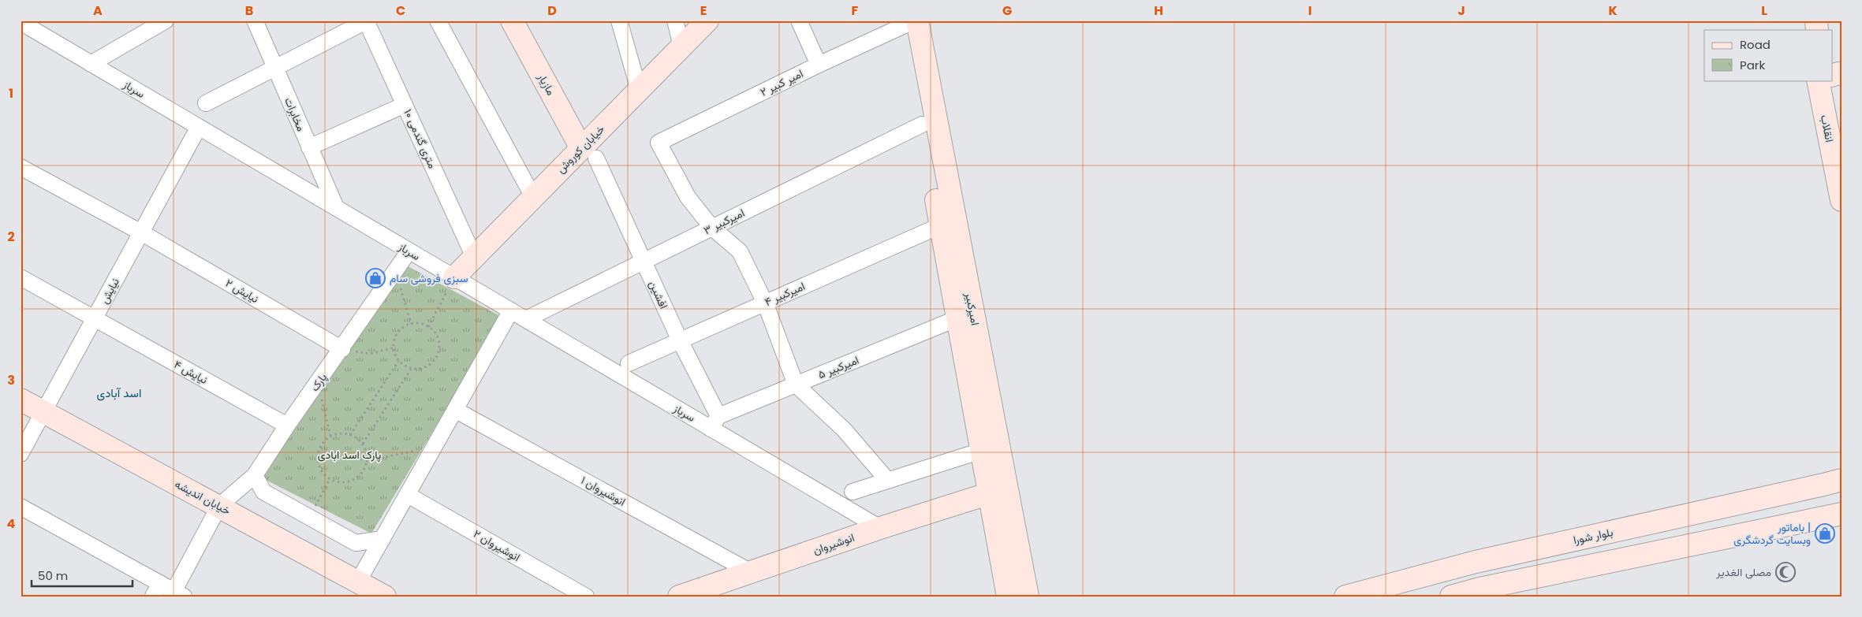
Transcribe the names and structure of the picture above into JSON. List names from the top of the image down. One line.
{"streets":{"main road":["مازیار","انقلاب","خیابان کوروش","امیرکبیر","خیابان اندیشه","بلوار شورا","انوشیروان"],"street":["امیر کبیر ۲","سرباز","مخابرات","۱۰ متری گندمی","امیرکبیر ۳","نیایش","نیایش ۲","امیرکبیر ۴","افشین","امیرکبیر ۵","نیایش ۴","پارک","انوشیروان ۱","انوشیروان ۲"]},"crossings":[["امیر کبیر ۲","امیرکبیر ۳"],["امیر کبیر ۲","امیرکبیر"],["مازیار","خیابان کوروش"],["مازیار","افشین"],["سرباز","مخابرات"],["سرباز","خیابان کوروش"],["سرباز","امیرکبیر ۳"],["سرباز","نیایش"],["سرباز","افشین"],["سرباز","امیرکبیر ۵"],["سرباز","پارک"],["سرباز","انوشیروان"],["۱۰ متری گندمی","خیابان کوروش"],["خیابان کوروش","افشین"],["امیرکبیر ۳","افشین"],["امیرکبیر ۳","امیرکبیر"],["نیایش","نیایش ۲"],["نیایش","نیایش ۴"],["نیایش","خیابان اندیشه"],["نیایش ۲","پارک"],["امیرکبیر ۴","افشین"],["امیرکبیر ۴","امیرکبیر"],["افشین","امیرکبیر ۵"],["امیرکبیر","امیرکبیر ۵"],["امیرکبیر","انوشیروان"],["نیایش ۴","پارک"],["پارک","خیابان اندیشه"],["انوشیروان ۱","انوشیروان"]],"districts":["اسد آبادی"],"parks":["پارک اسد ابادی"],"places":{"shop":["سبزی فروشی سام","باماتور | وبسایت گردشگری"],"mosque":["مصلی الغدیر"]},"legend":["Road","Park"],"scale_bar":"50 m","grid":{"columns":["A","B","C","D","E","F","G","H","I","J","K","L"],"rows":["1","2","3","4"]}}
